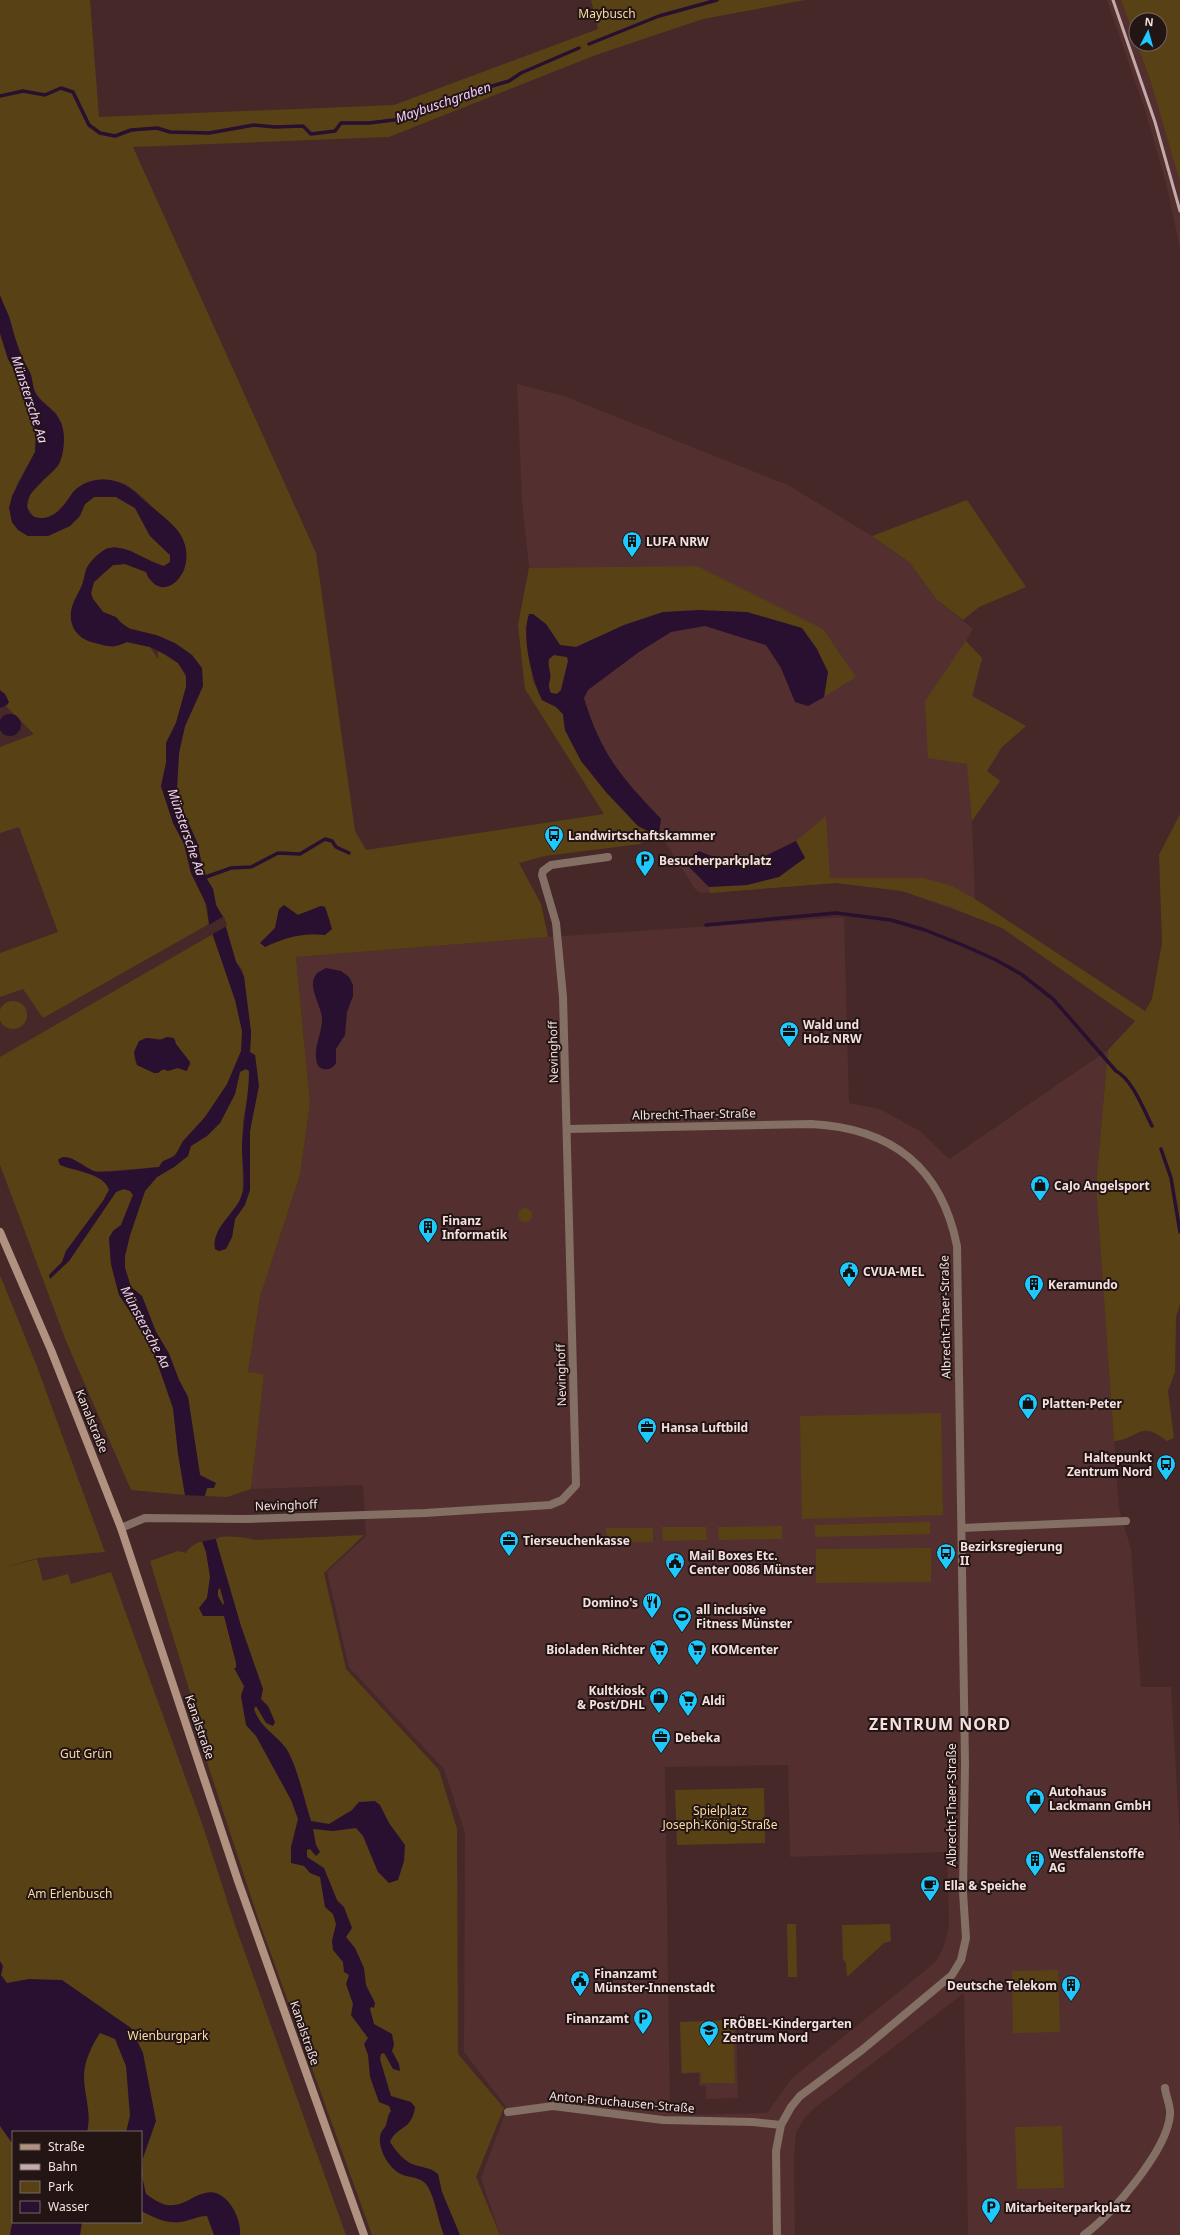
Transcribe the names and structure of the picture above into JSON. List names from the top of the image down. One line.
{"streets":{"main road":["Kanalstraße"],"street":["Nevinghoff","Albrecht-Thaer-Straße","Anton-Bruchausen-Straße"]},"crossings":[["Nevinghoff","Albrecht-Thaer-Straße"],["Nevinghoff","Kanalstraße"],["Albrecht-Thaer-Straße","Anton-Bruchausen-Straße"]],"districts":["ZENTRUM NORD"],"water":["Maybuschgraben","Münstersche Aa"],"parks":["Maybusch","Gut Grün","Spielplatz Joseph-König-Straße","Am Erlenbusch","Wienburgpark"],"places":{"building":["LUFA NRW","Finanz Informatik","Keramundo","Westfalenstoffe AG","Deutsche Telekom"],"bus stop":["Landwirtschaftskammer","Haltepunkt Zentrum Nord","Bezirksregierung II"],"parking":["Besucherparkplatz","Finanzamt","Mitarbeiterparkplatz"],"office":["Wald und Holz NRW","Hansa Luftbild","Tierseuchenkasse","Debeka"],"shop":["CaJo Angelsport","Platten-Peter","Kultkiosk & Post/DHL","Autohaus Lackmann GmbH"],"public building":["CVUA-MEL","Mail Boxes Etc. Center 0086 Münster","Finanzamt Münster-Innenstadt"],"restaurant":["Domino's"],"sports":["all inclusive Fitness Münster"],"supermarket":["Bioladen Richter","KOMcenter","Aldi"],"cafe":["Ella & Speiche"],"school or university":["FRÖBEL-Kindergarten Zentrum Nord"]},"legend":["Straße","Bahn","Park","Wasser"],"north":"top"}
